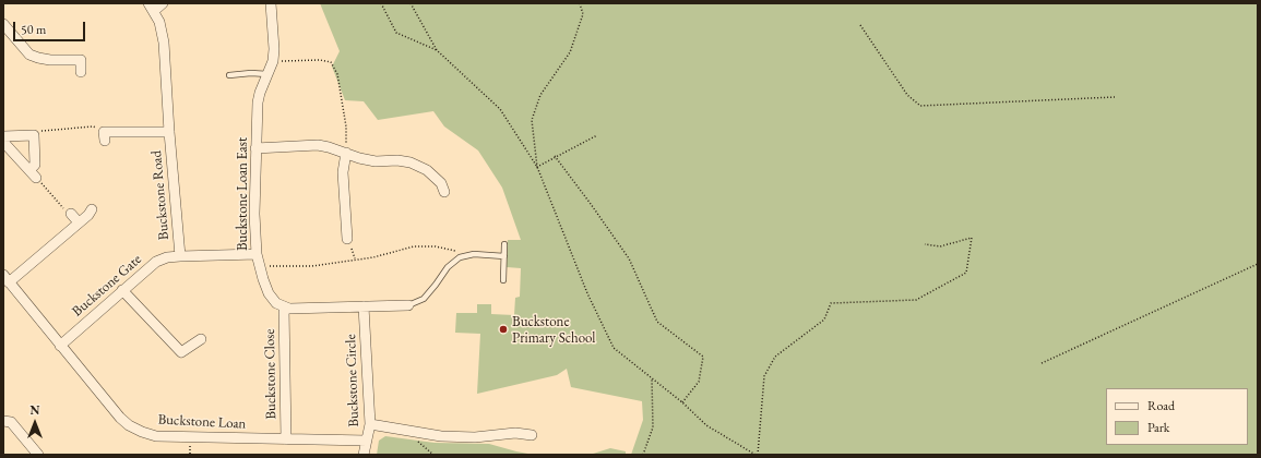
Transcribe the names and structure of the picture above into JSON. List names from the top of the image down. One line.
{"streets":{"street":["Buckstone Loan East","Buckstone Road","Buckstone Gate","Buckstone Close","Buckstone Circle","Buckstone Loan"]},"crossings":[["Buckstone Loan East","Buckstone Gate"],["Buckstone Loan East","Buckstone Close"],["Buckstone Road","Buckstone Gate"],["Buckstone Gate","Buckstone Loan"],["Buckstone Close","Buckstone Loan"],["Buckstone Circle","Buckstone Loan"]],"places":["Buckstone Primary School"],"legend":["Road","Park"],"scale_bar":"50 m","north":"top"}
